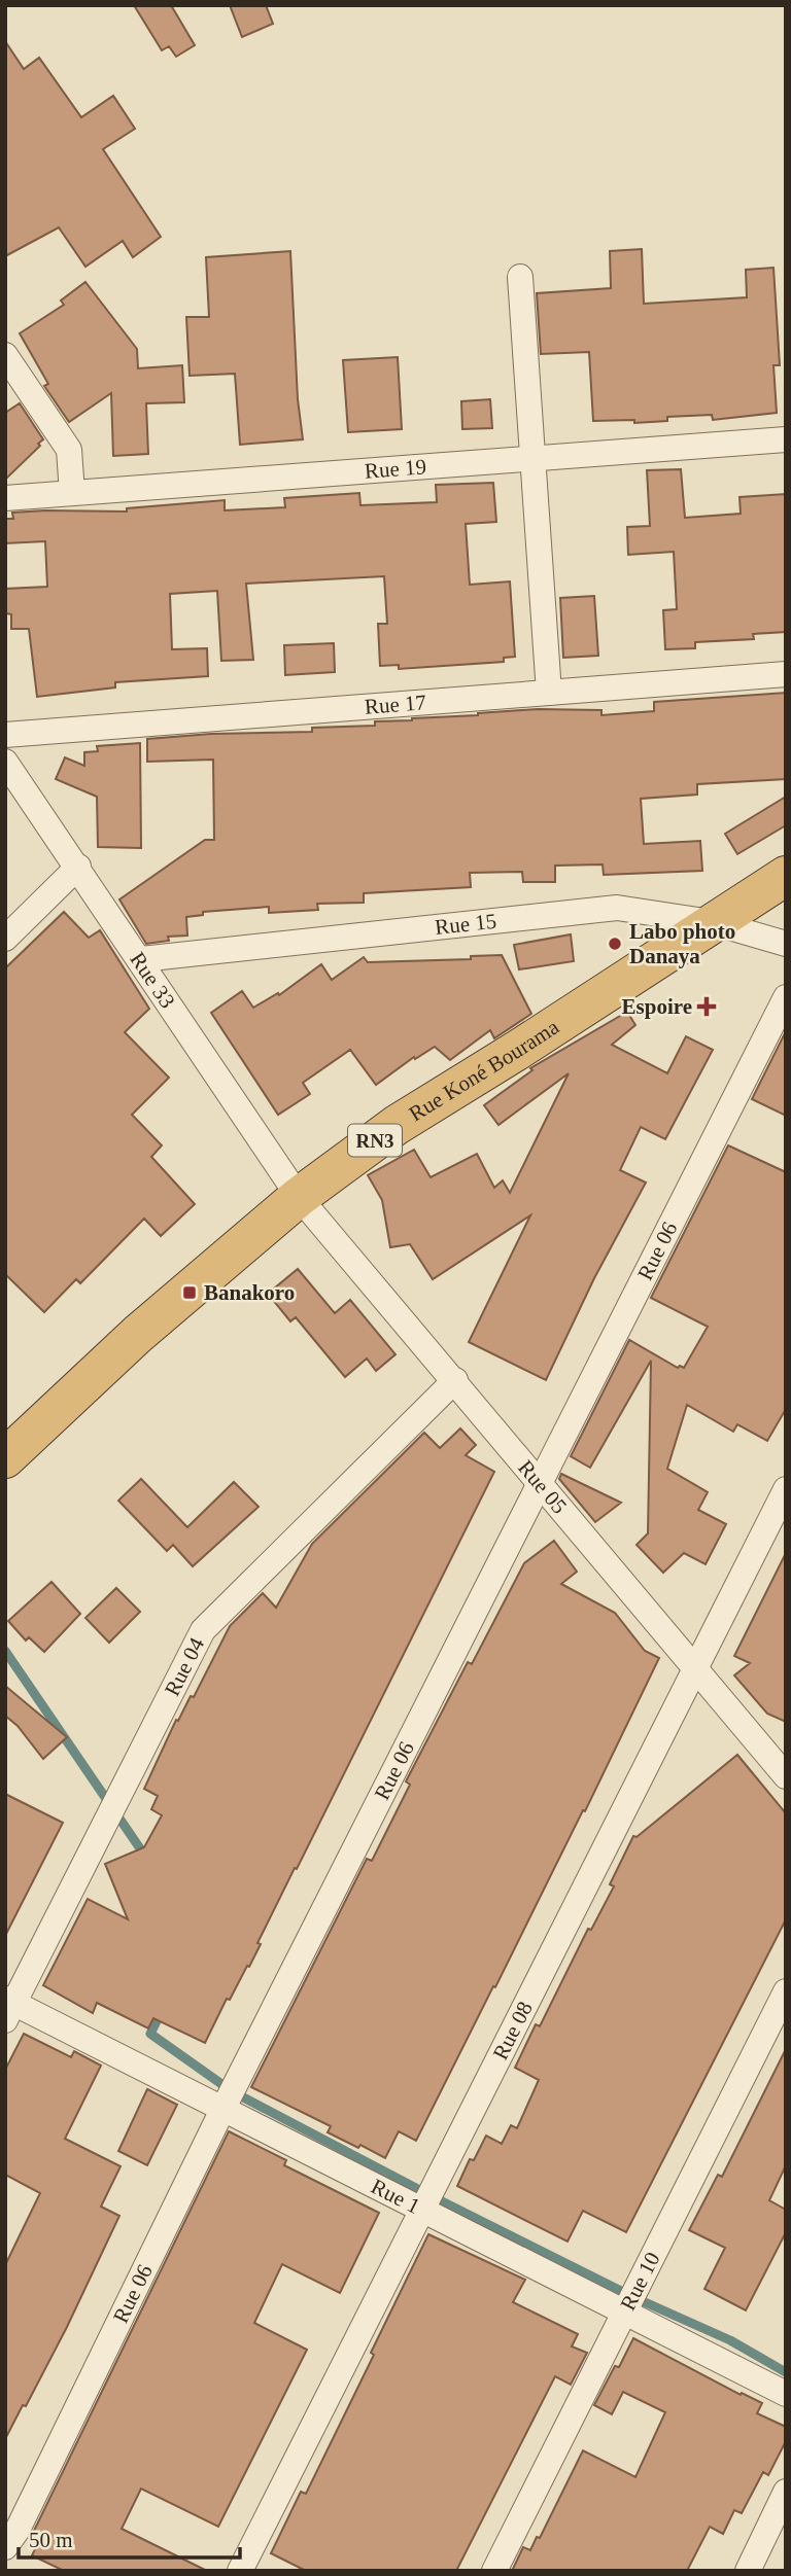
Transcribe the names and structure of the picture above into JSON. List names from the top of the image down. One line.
{"streets":{"highway":["Rue Koné Bourama","RN3"],"street":["Rue 19","Rue 17","Rue 15","Rue 33","Rue 06","Rue 05","Rue 04","Rue 08","Rue 1","Rue 10"]},"crossings":[["Rue 15","Rue 33"],["Rue 15","Rue Koné Bourama"],["Rue 33","Rue Koné Bourama"],["Rue 33","Rue 05"],["Rue Koné Bourama","Rue 05"],["Rue 06","Rue 05"],["Rue 06","Rue 1"],["Rue 05","Rue 04"],["Rue 05","Rue 08"],["Rue 04","Rue 1"],["Rue 08","Rue 1"],["Rue 1","Rue 10"]],"places":{"other":["Labo photo Danaya"],"health":["Espoire"],"transit":["Banakoro"]},"scale_bar":"50 m"}
